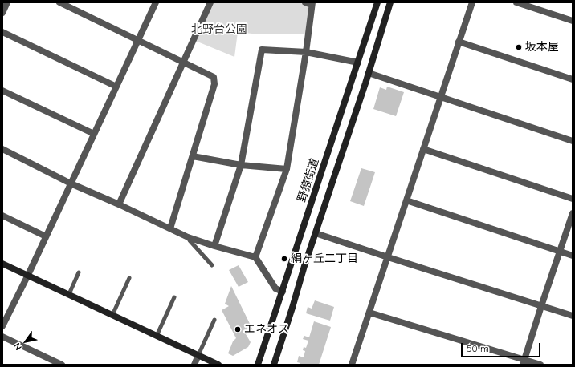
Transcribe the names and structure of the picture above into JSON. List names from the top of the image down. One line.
{"streets":{"main road":["野猿街道"]},"parks":["北野台公園"],"places":["坂本屋","絹ヶ丘二丁目","エネオス"],"scale_bar":"50 m","north":"bottom left"}
